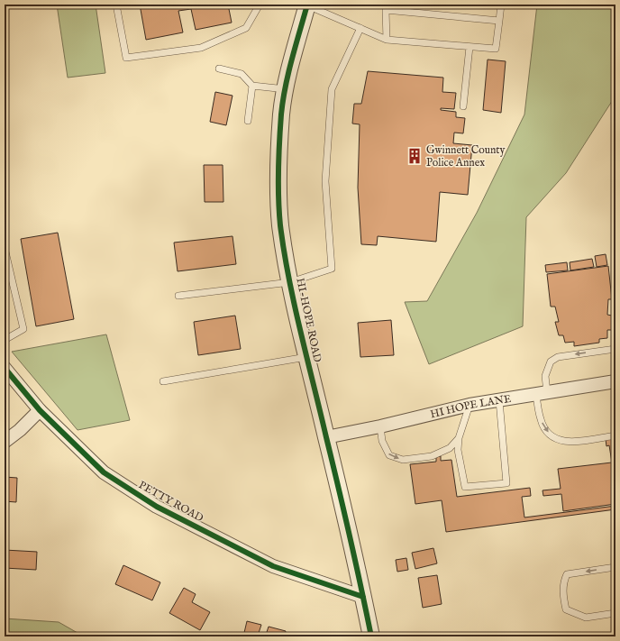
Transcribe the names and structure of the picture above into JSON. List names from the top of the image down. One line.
{"streets":{"street":["HI-HOPE ROAD","HI HOPE LANE","PETTY ROAD"]},"crossings":[["HI-HOPE ROAD","HI HOPE LANE"],["HI-HOPE ROAD","PETTY ROAD"]],"places":{"building":["Gwinnett County Police Annex"]}}
